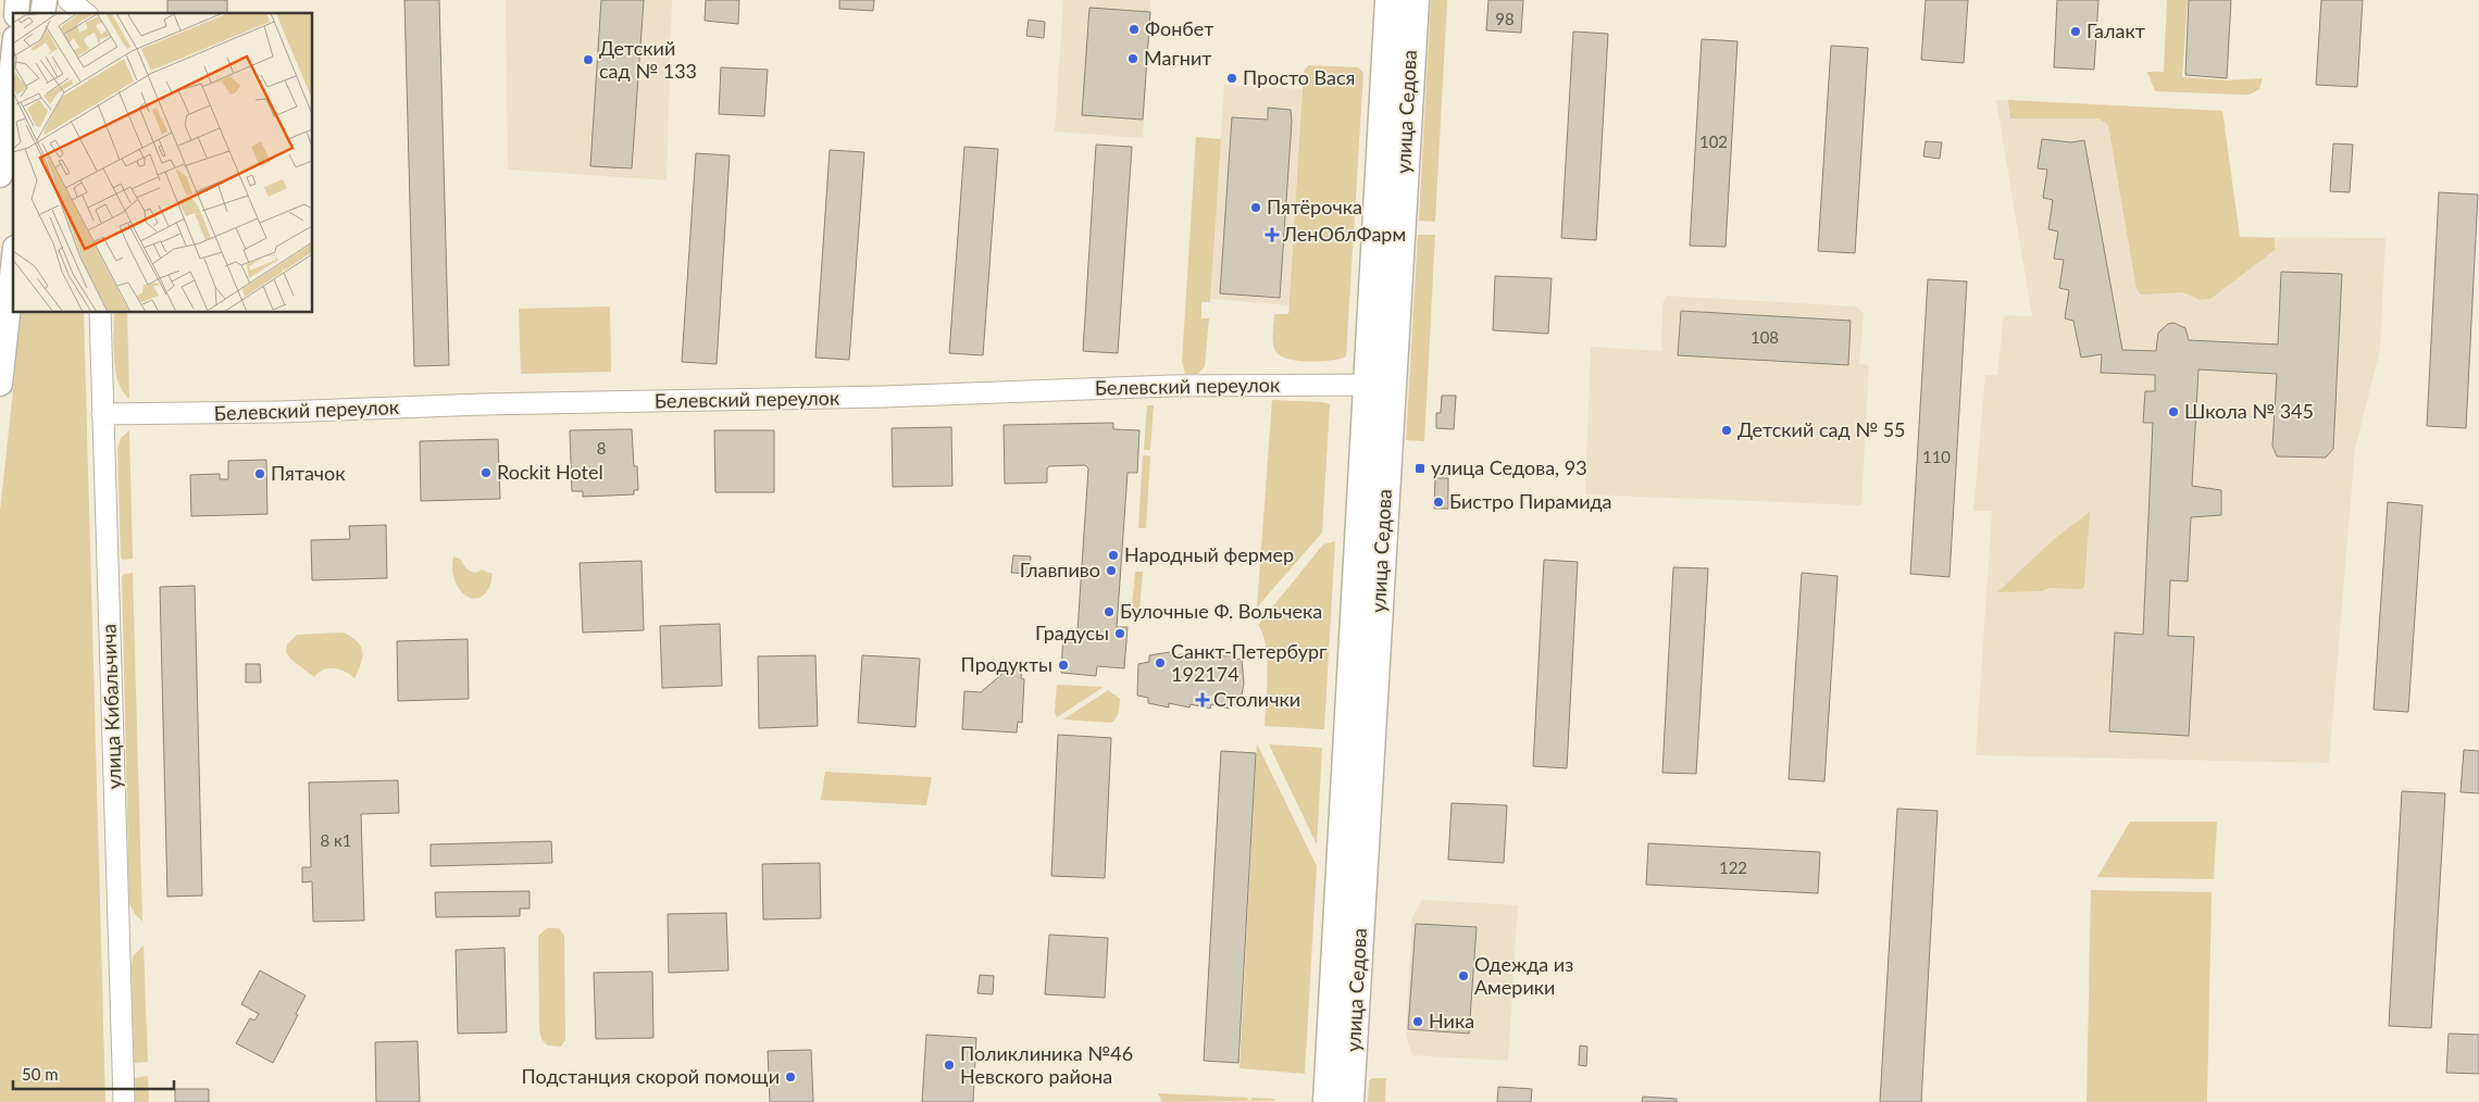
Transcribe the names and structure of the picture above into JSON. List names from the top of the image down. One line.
{"streets":{"main road":["улица Седова"],"street":["Белевский переулок","улица Кибальчича"]},"crossings":[["улица Седова","Белевский переулок"],["Белевский переулок","улица Кибальчича"]],"places":{"other":["Фонбет","Галакт","Магнит","Детский сад № 133","Просто Вася","Пятёрочка","Школа № 345","Детский сад № 55","Rockit Hotel","Пятачок","Бистро Пирамида","Народный фермер","Главпиво","Булочные Ф. Вольчека","Градусы","Санкт-Петербург 192174","Продукты","Одежда из Америки","Ника","Поликлиника №46 Невского района","Подстанция скорой помощи"],"health":["ЛенОблФарм","Столички"],"transit":["улица Седова, 93"]},"house_numbers":["98","102","108","8","110","8 к1","122"],"scale_bar":"50 m"}
